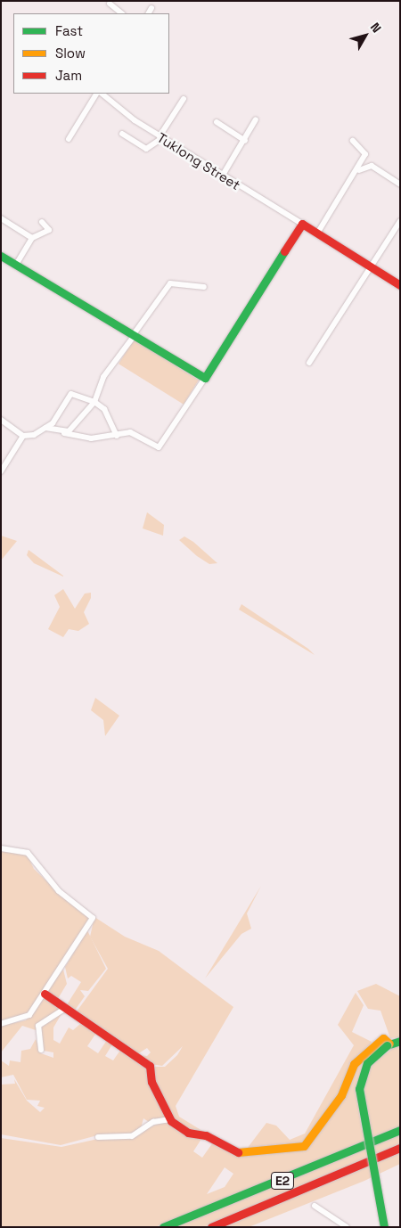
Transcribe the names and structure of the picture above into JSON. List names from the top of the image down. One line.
{"streets":{"main road":["E2"],"street":["Tuklong Street"]},"legend":["Fast","Slow","Jam"],"north":"top right"}
